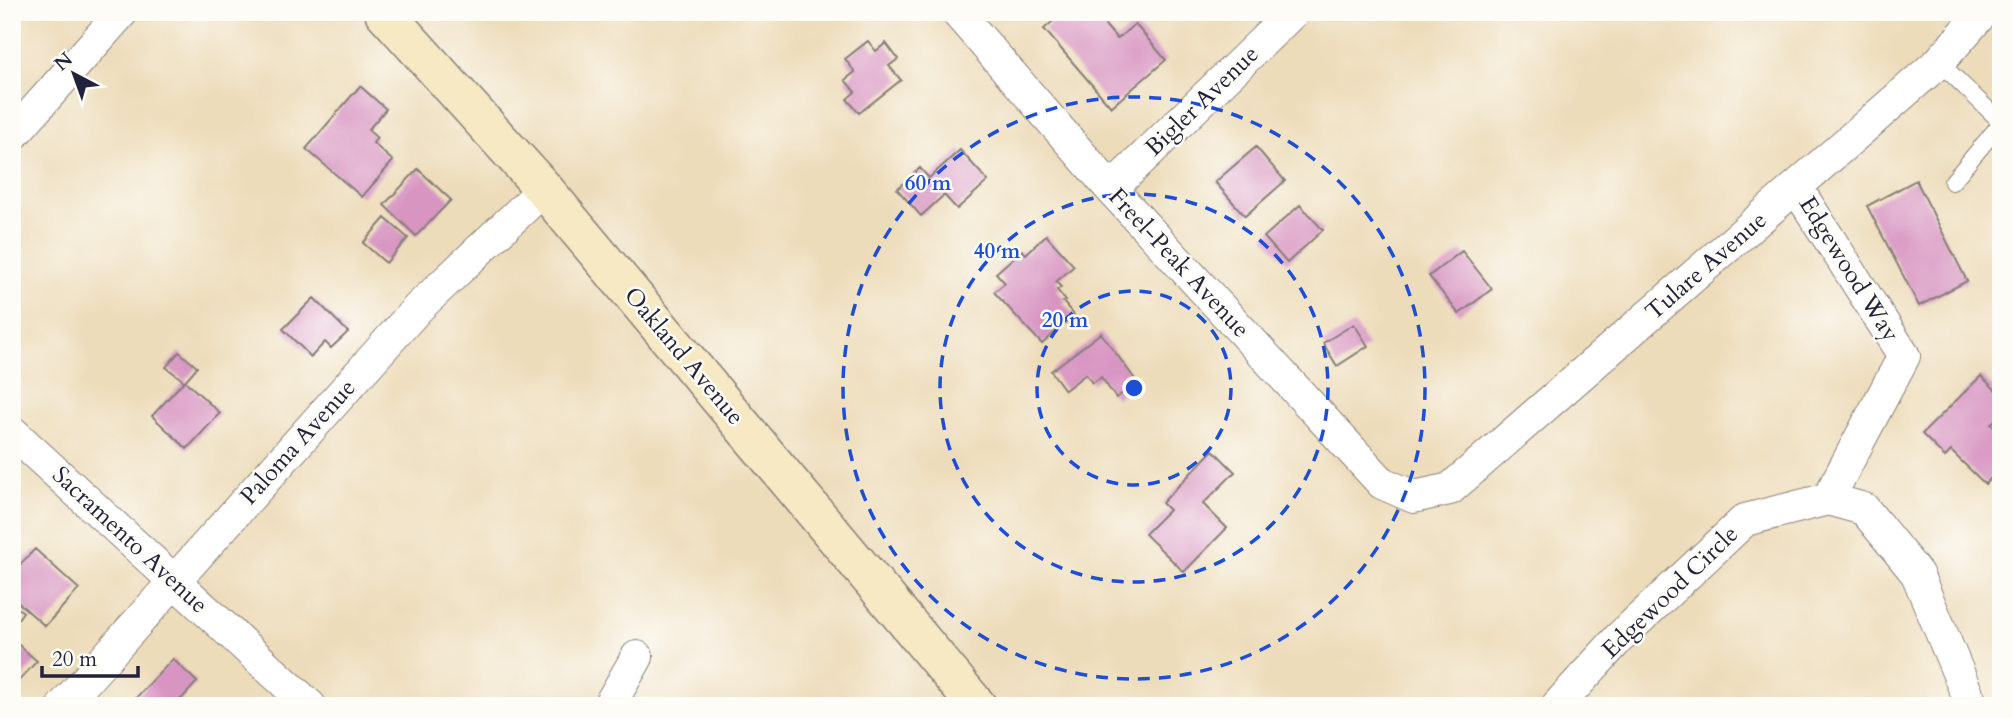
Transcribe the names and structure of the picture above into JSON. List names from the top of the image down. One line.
{"streets":{"street":["Bigler Avenue","Freel-Peak Avenue","Tulare Avenue","Edgewood Way","Oakland Avenue","Paloma Avenue","Sacramento Avenue","Edgewood Circle"]},"crossings":[["Bigler Avenue","Freel-Peak Avenue"],["Freel-Peak Avenue","Tulare Avenue"],["Tulare Avenue","Edgewood Way"],["Edgewood Way","Edgewood Circle"],["Oakland Avenue","Paloma Avenue"],["Paloma Avenue","Sacramento Avenue"]],"scale_bar":"20 m","north":"top left","rings":["60 m","40 m","20 m"]}
